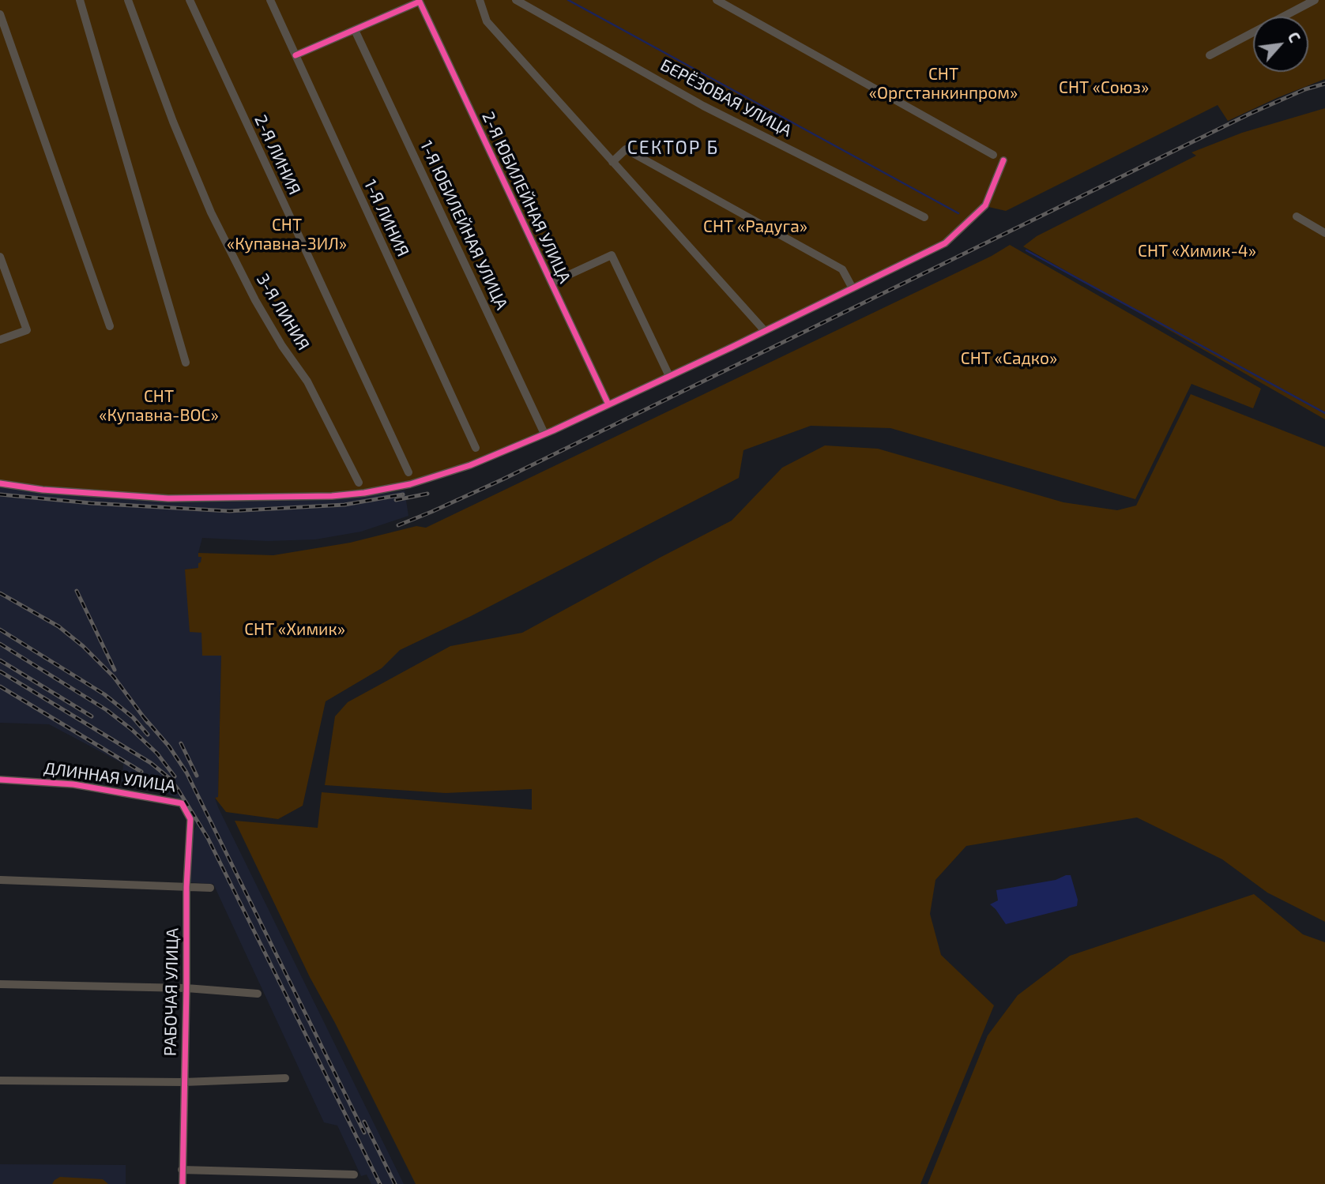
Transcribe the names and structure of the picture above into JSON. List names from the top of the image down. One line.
{"streets":{"street":["БЕРЁЗОВАЯ УЛИЦА","2-Я ЛИНИЯ","2-Я ЮБИЛЕЙНАЯ УЛИЦА","1-Я ЛИНИЯ","1-Я ЮБИЛЕЙНАЯ УЛИЦА","3-Я ЛИНИЯ","ДЛИННАЯ УЛИЦА","РАБОЧАЯ УЛИЦА"]},"crossings":[["2-Я ЮБИЛЕЙНАЯ УЛИЦА","1-Я ЮБИЛЕЙНАЯ УЛИЦА"],["ДЛИННАЯ УЛИЦА","РАБОЧАЯ УЛИЦА"]],"districts":["СЕКТОР Б"],"parks":["СНТ «Оргстанкинпром»","СНТ «Союз»","СНТ «Купавна-ЗИЛ»","СНТ «Радуга»","СНТ «Химик-4»","СНТ «Садко»","СНТ «Купавна-ВОС»","СНТ «Химик»"],"north":"top right"}
